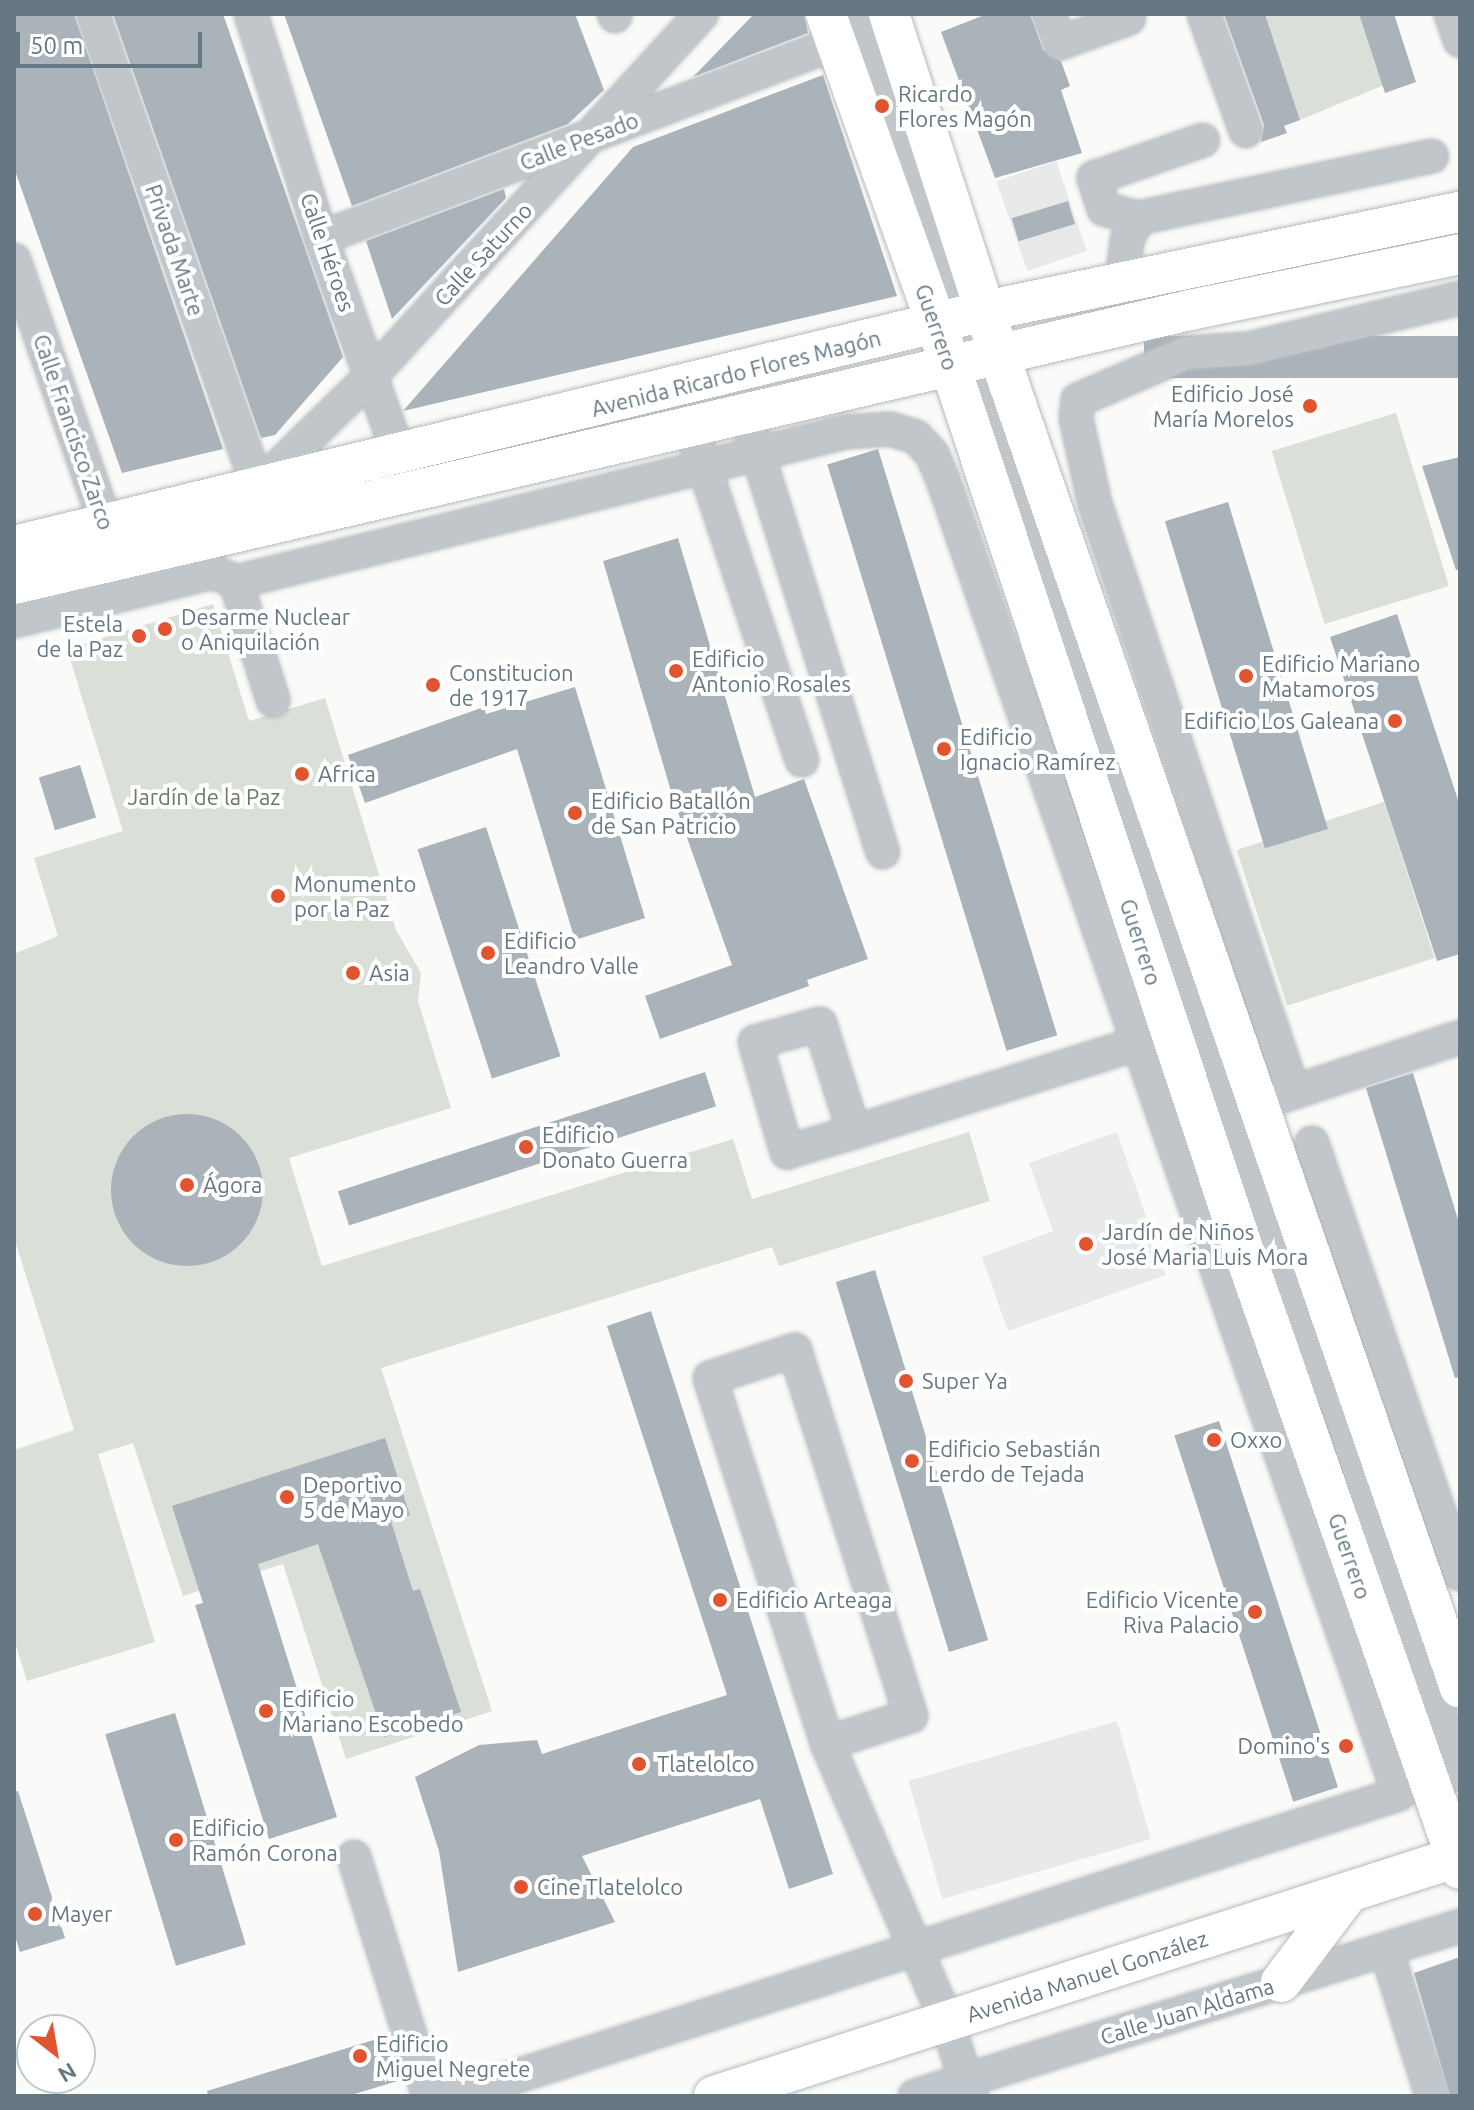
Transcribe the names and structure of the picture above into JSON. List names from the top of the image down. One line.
{"streets":{"main road":["Guerrero","Avenida Ricardo Flores Magón","Avenida Manuel González"],"street":["Calle Pesado","Privada Marte","Calle Héroes","Calle Saturno","Calle Francisco Zarco","Calle Juan Aldama"]},"crossings":[["Calle Pesado","Calle Héroes"],["Calle Pesado","Calle Saturno"],["Calle Pesado","Guerrero"],["Privada Marte","Calle Saturno"],["Privada Marte","Avenida Ricardo Flores Magón"],["Calle Héroes","Calle Saturno"],["Calle Héroes","Avenida Ricardo Flores Magón"],["Calle Saturno","Avenida Ricardo Flores Magón"],["Guerrero","Avenida Ricardo Flores Magón"],["Guerrero","Avenida Manuel González"],["Avenida Ricardo Flores Magón","Calle Francisco Zarco"]],"parks":["Jardín de la Paz"],"places":["Ricardo Flores Magón","Edificio José María Morelos","Desarme Nuclear o Aniquilación","Estela de la Paz","Edificio Antonio Rosales","Edificio Mariano Matamoros","Constitucion de 1917","Edificio Los Galeana","Edificio Ignacio Ramírez","Africa","Edificio Batallón de San Patricio","Monumento por la Paz","Edificio Leandro Valle","Asia","Edificio Donato Guerra","Ágora","Jardín de Niños José Maria Luis Mora","Super Ya","Oxxo","Edificio Sebastián Lerdo de Tejada","Deportivo 5 de Mayo","Edificio Arteaga","Edificio Vicente Riva Palacio","Edificio Mariano Escobedo","Domino's","Tlatelolco","Edificio Ramón Corona","Cine Tlatelolco","Mayer","Edificio Miguel Negrete"],"scale_bar":"50 m","north":"bottom right"}
